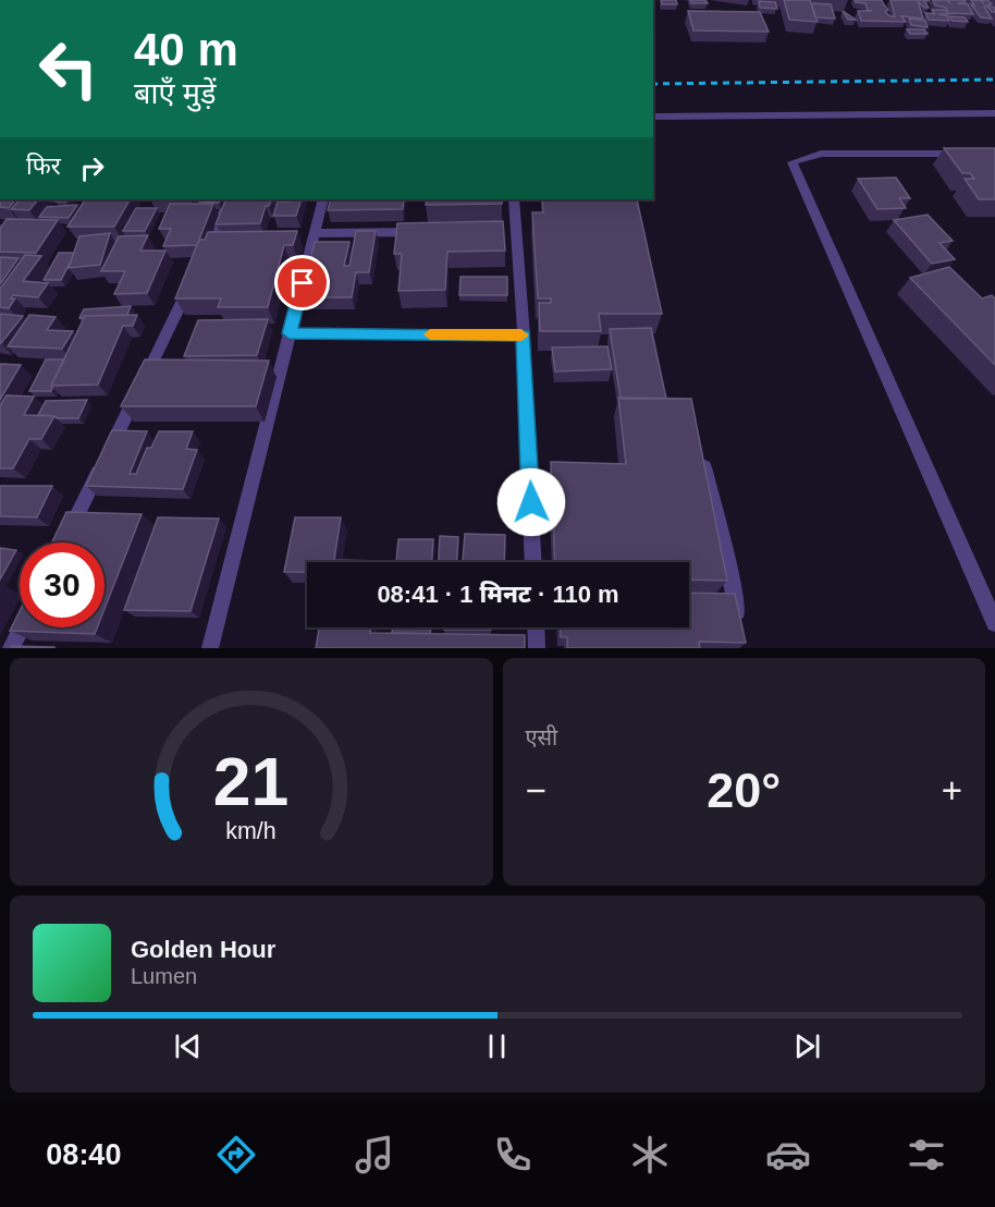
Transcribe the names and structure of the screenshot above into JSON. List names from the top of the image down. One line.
{"page":{"turn":["40 m","बाएँ मुड़ें"],"then":"फिर","limit":"30","trip":"08:41 · 1 मिनट · 110 m","tile":"एसी","heat":["−","20°","+"],"song":["Golden Hour","Lumen"],"tabs":"08:40","gauge":["21","km/h"]}}
